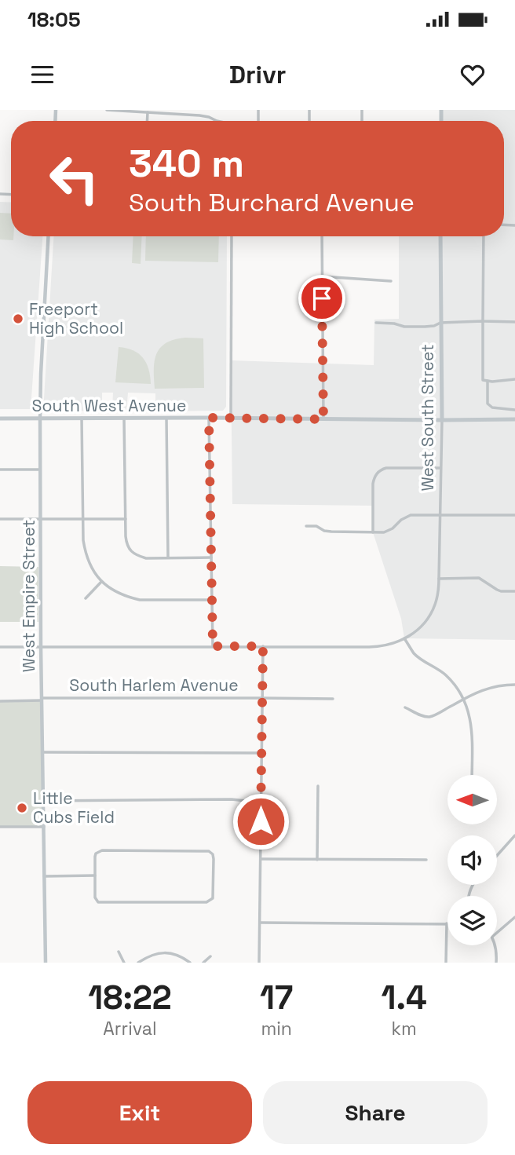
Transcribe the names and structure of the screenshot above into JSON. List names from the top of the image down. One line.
{"streets":{"main road":["South West Avenue","West South Street","West Empire Street"],"street":["South Harlem Avenue"]},"crossings":[["South West Avenue","West South Street"],["South West Avenue","West Empire Street"],["West Empire Street","South Harlem Avenue"]],"places":["Freeport High School","Little Cubs Field"],"north":"left","page":{"status":"18:05","header":"Drivr","turn":["340 m","South Burchard Avenue"],"eta":["18:22","Arrival","17","min","1.4","km"],"buttons":["Exit","Share"]}}
